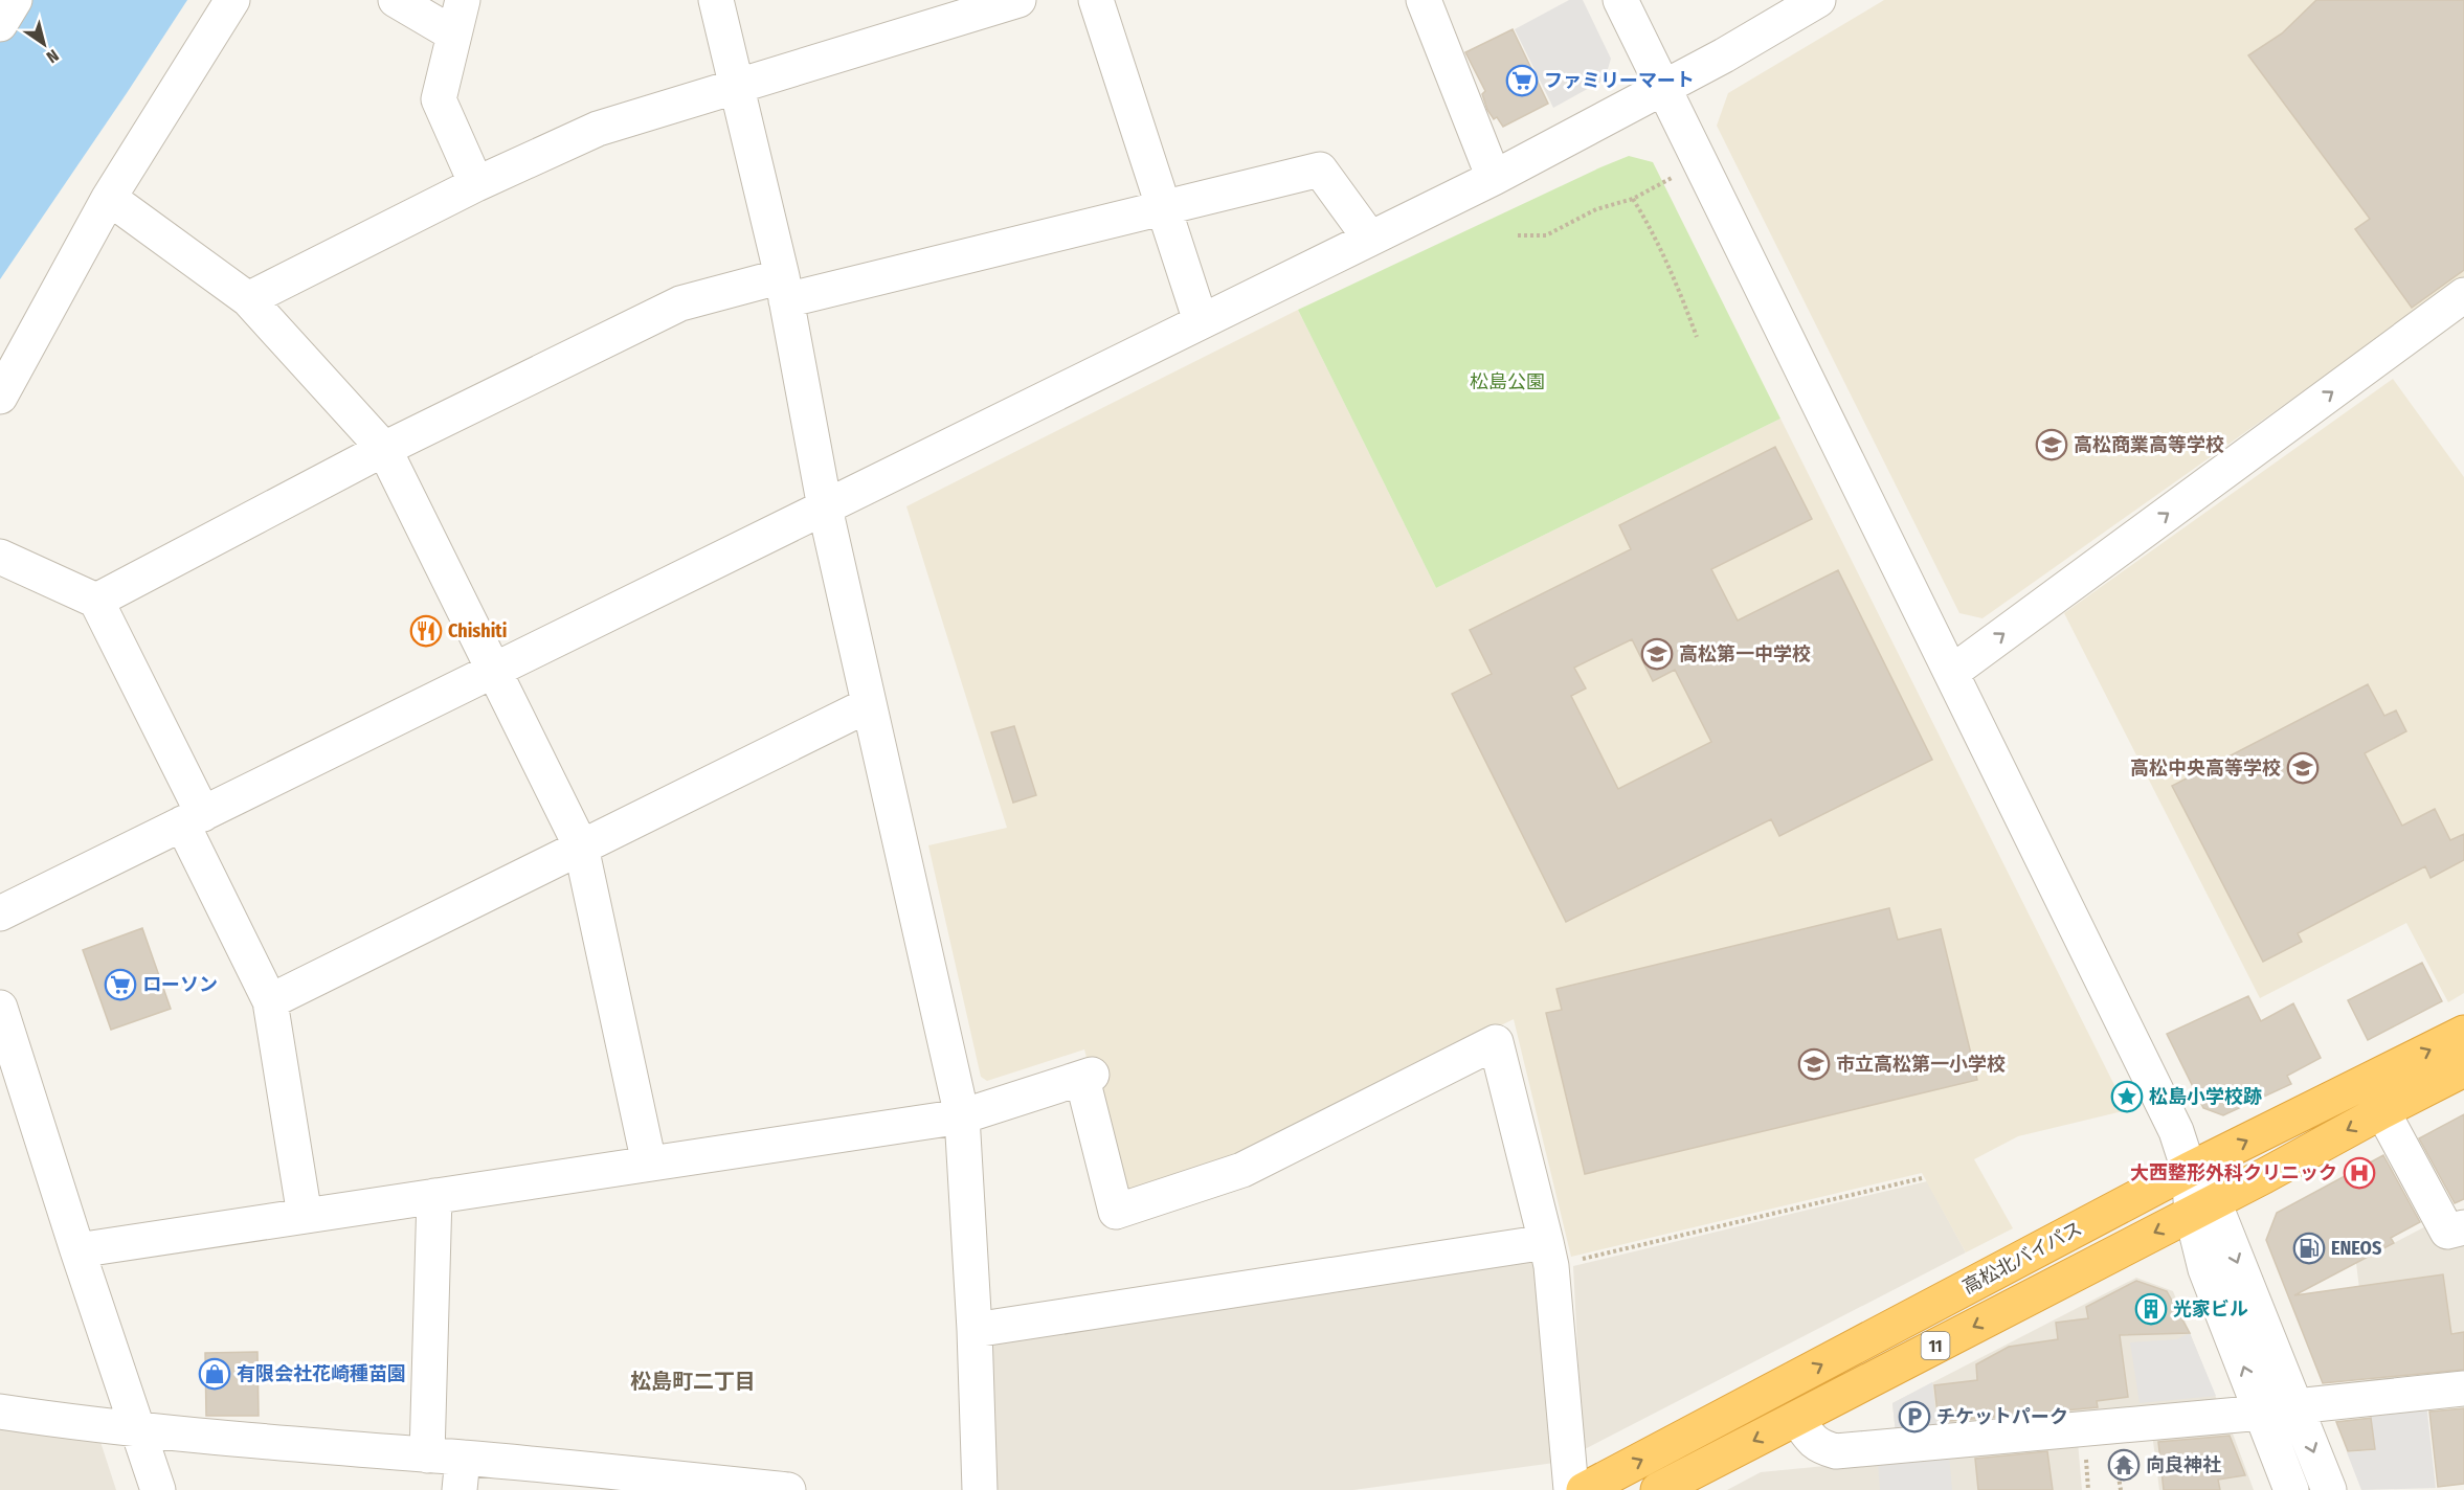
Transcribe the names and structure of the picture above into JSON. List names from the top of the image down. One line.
{"streets":{"highway":["高松北バイパス","11"]},"districts":["松島町二丁目"],"parks":["松島公園"],"places":{"supermarket":["ファミリーマート","ローソン"],"school or university":["高松商業高等学校","高松第一中学校","高松中央高等学校","市立高松第一小学校"],"restaurant":["Chishiti"],"place":["松島小学校跡"],"hospital":["大西整形外科クリニック"],"fuel station":["ENEOS"],"building":["光家ビル"],"shop":["有限会社花崎種苗園"],"parking":["チケットパーク"],"temple":["向良神社"]},"north":"bottom right"}
